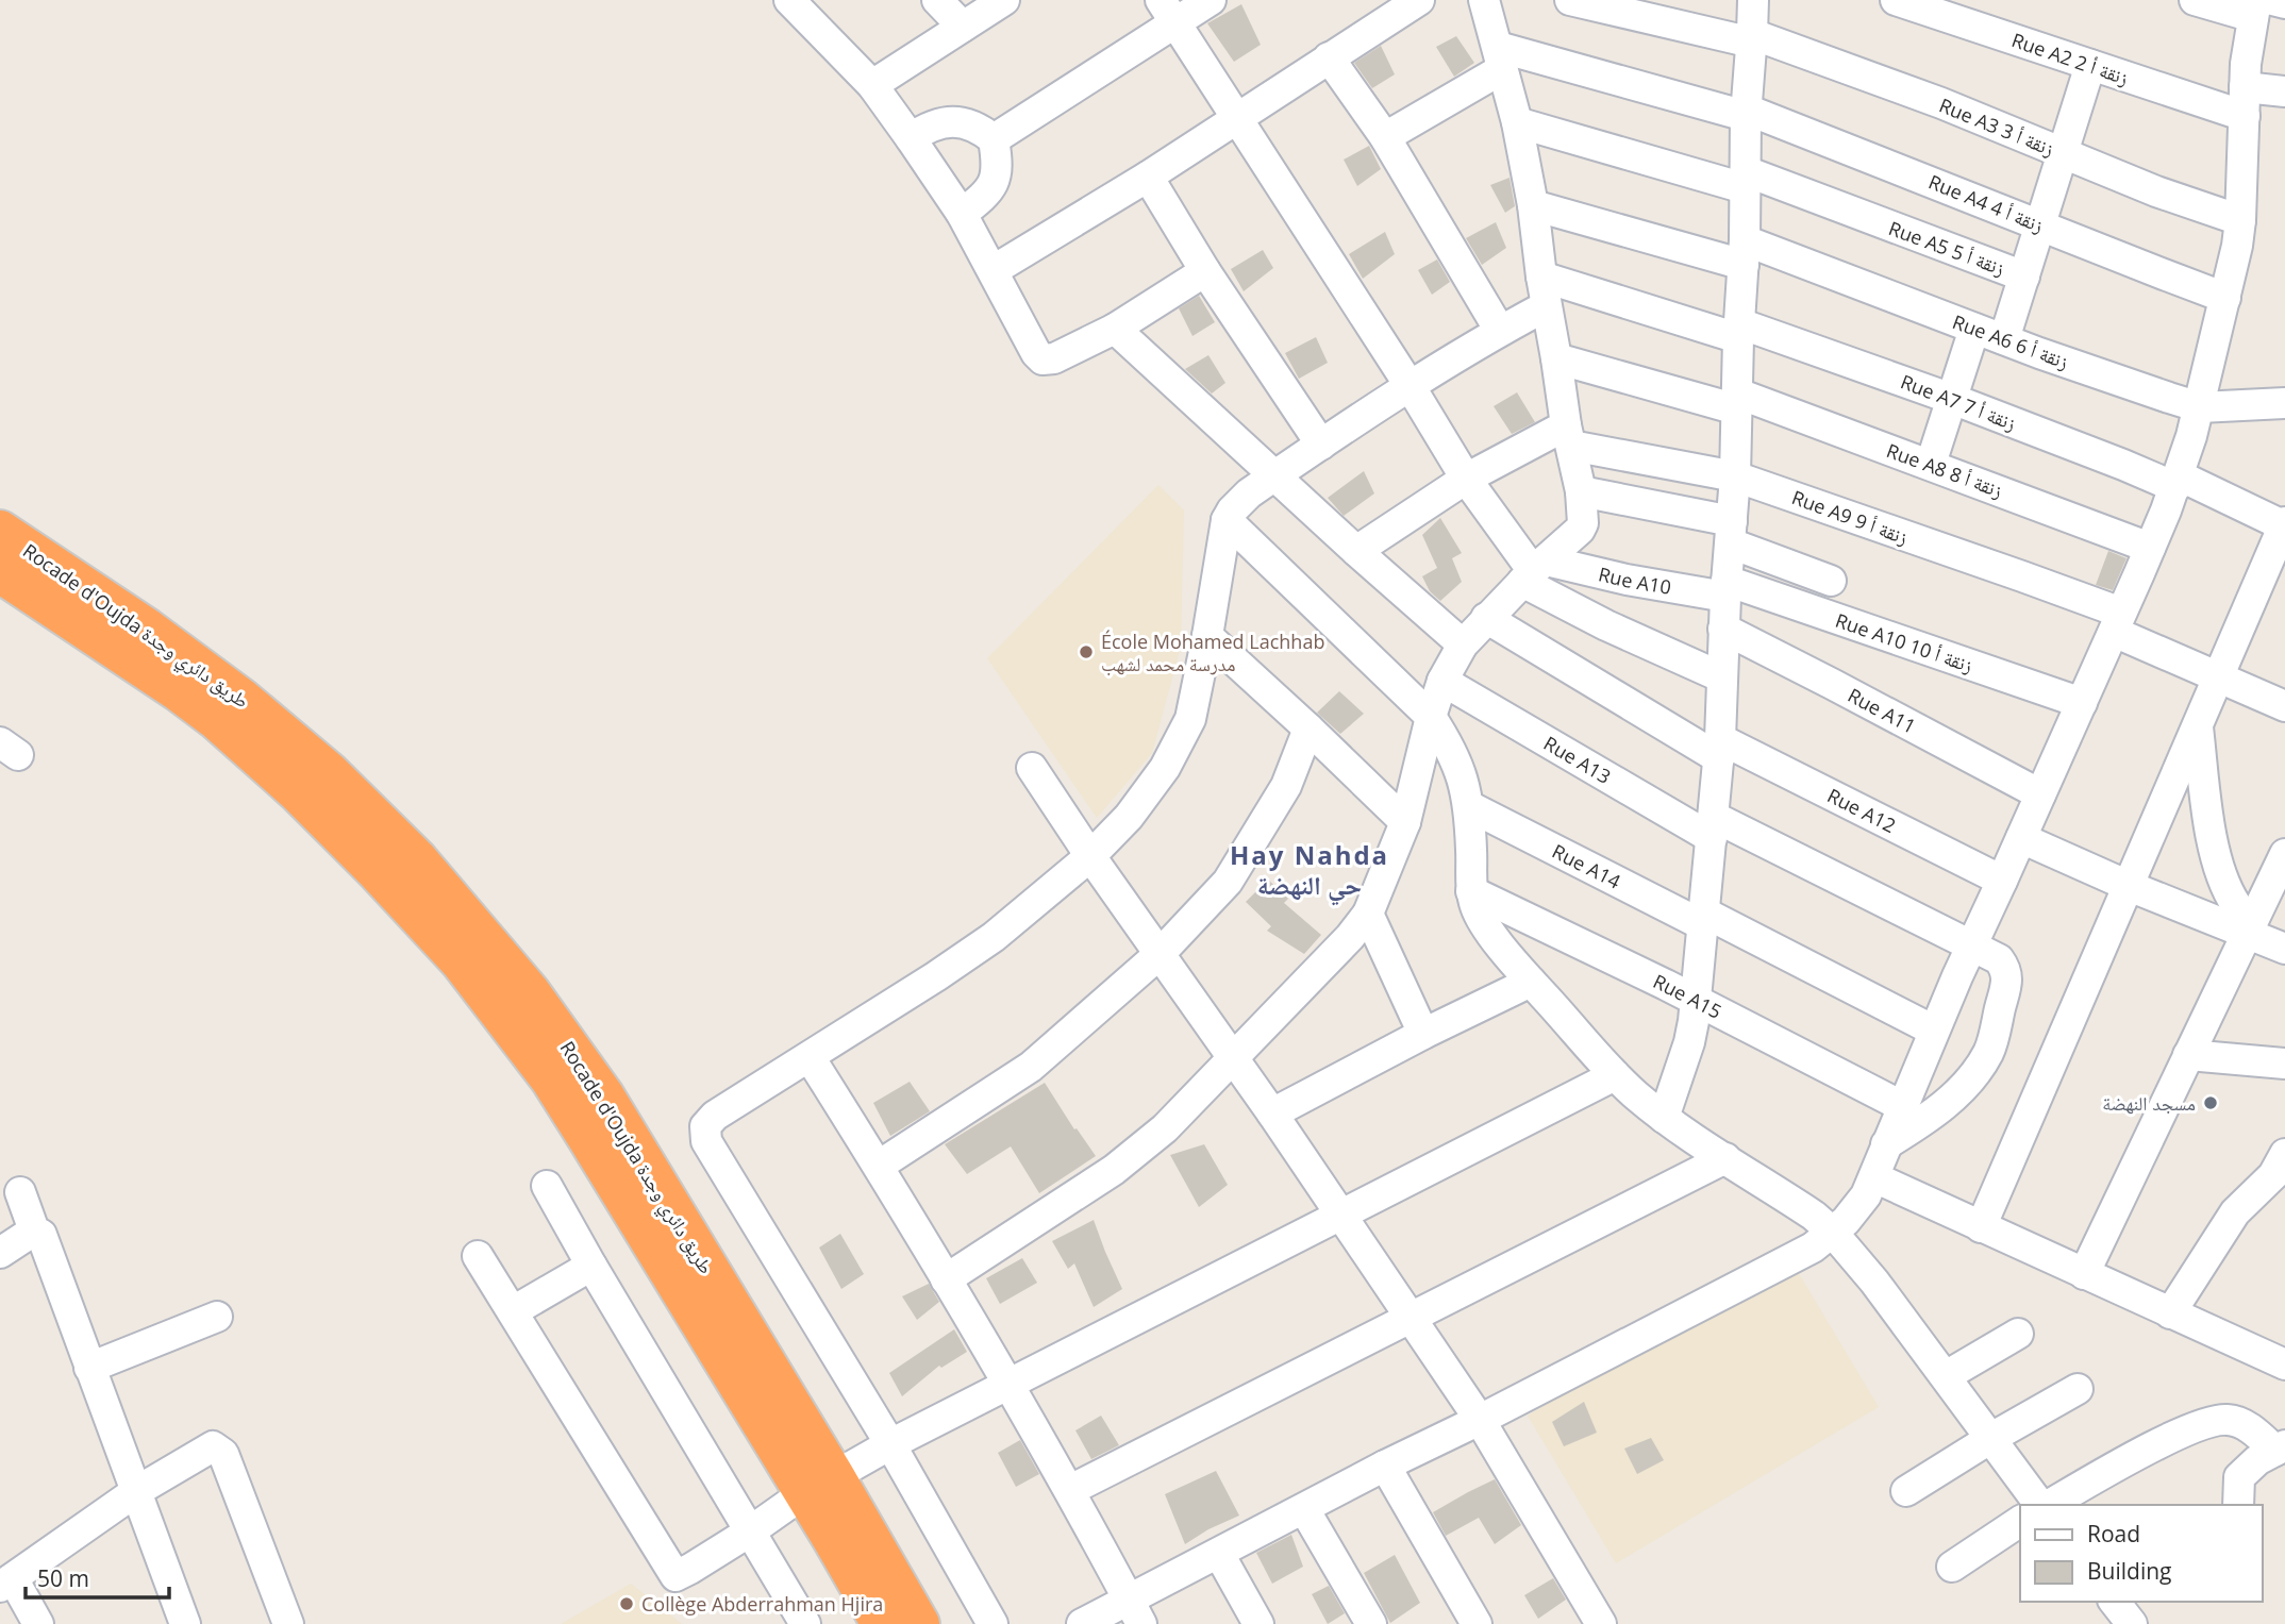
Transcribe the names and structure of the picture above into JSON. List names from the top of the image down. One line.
{"streets":{"highway":["Rocade d'Oujda طريق دائري وجدة"],"street":["Rue A2 زنقة أ 2","Rue A3 زنقة أ 3","Rue A4 زنقة أ 4","Rue A5 زنقة أ 5","Rue A6 زنقة أ 6","Rue A7 زنقة أ 7","Rue A8 زنقة أ 8","Rue A9 زنقة أ 9","Rue A10","Rue A10 زنقة أ 10","Rue A11","Rue A13","Rue A12","Rue A14","Rue A15"]},"crossings":[["Rue A2 زنقة أ 2","Rue A5 زنقة أ 5"],["Rue A3 زنقة أ 3","Rue A5 زنقة أ 5"],["Rue A4 زنقة أ 4","Rue A5 زنقة أ 5"],["Rue A10","Rue A10 زنقة أ 10"]],"districts":["Hay Nahda حي النهضة"],"places":["École Mohamed Lachhab مدرسة محمد لشهب","مسجد النهضة","Collège Abderrahman Hjira"],"legend":["Road","Building"],"scale_bar":"50 m"}
